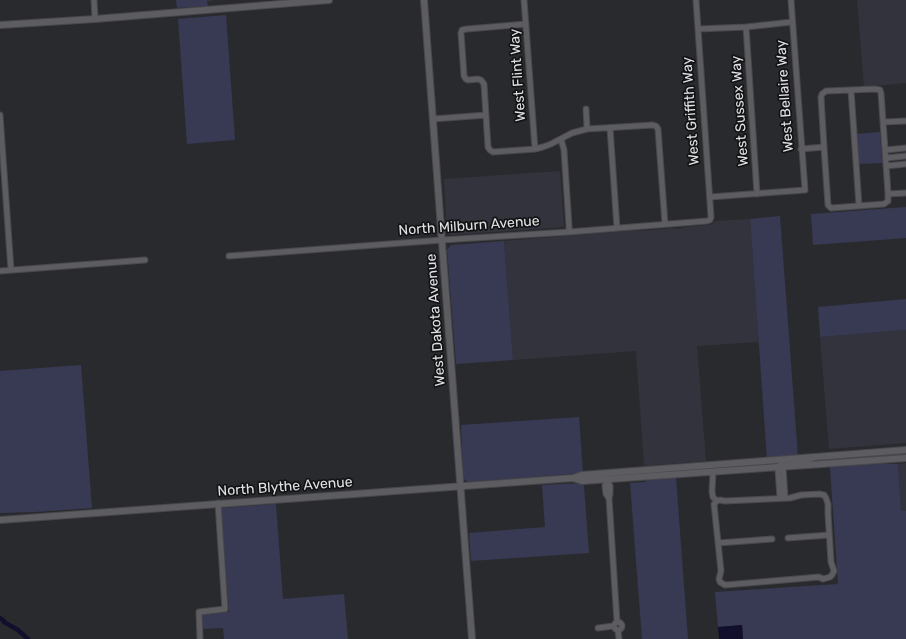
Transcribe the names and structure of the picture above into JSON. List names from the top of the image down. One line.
{"streets":{"street":["West Flint Way","West Bellaire Way","West Griffith Way","West Sussex Way","North Milburn Avenue","West Dakota Avenue","North Blythe Avenue"]},"crossings":[["West Bellaire Way","West Sussex Way"],["West Griffith Way","North Milburn Avenue"],["North Milburn Avenue","West Dakota Avenue"],["West Dakota Avenue","North Blythe Avenue"]]}
